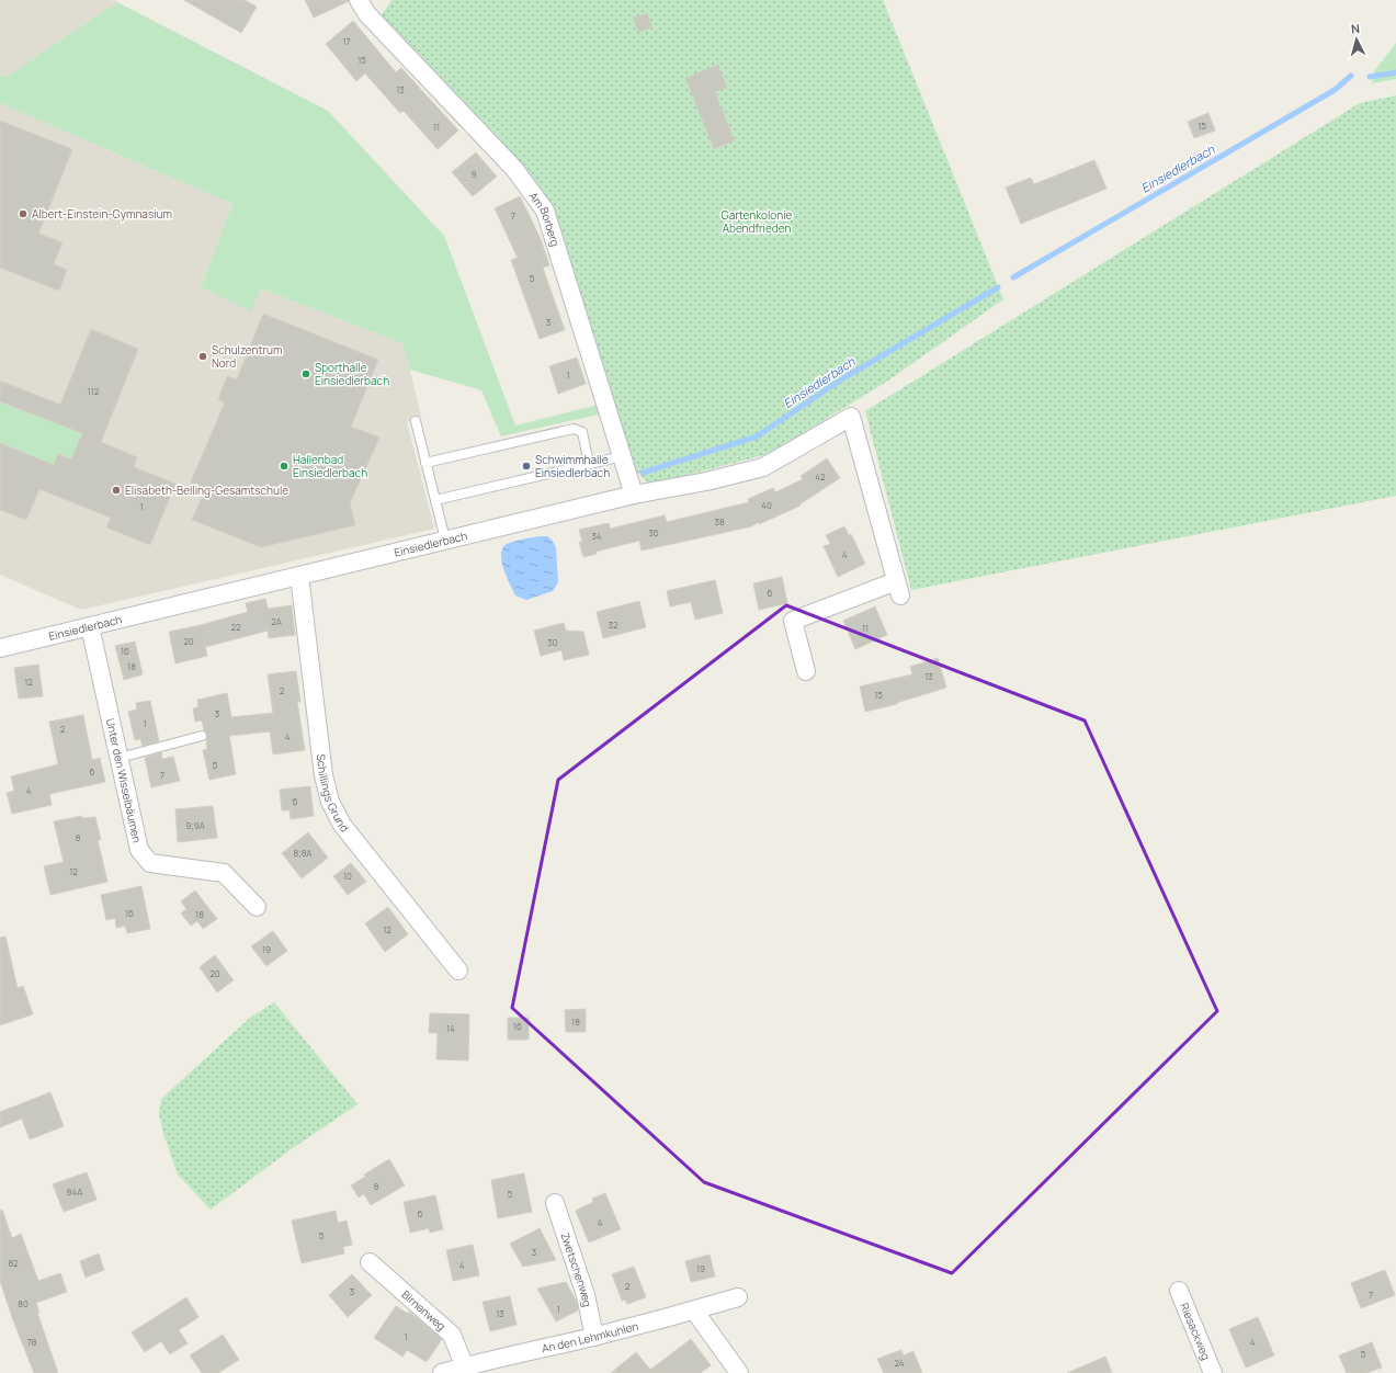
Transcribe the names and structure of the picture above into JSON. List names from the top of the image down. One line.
{"streets":{"street":["Am Borberg","Einsiedlerbach","Unter den Wisselbäumen","Schillings Grund","Zwetschenweg","Birnenweg","Riesackweg","An den Lehmkuhlen"]},"crossings":[["Am Borberg","Einsiedlerbach"],["Einsiedlerbach","Unter den Wisselbäumen"],["Einsiedlerbach","Schillings Grund"],["Zwetschenweg","An den Lehmkuhlen"],["Birnenweg","An den Lehmkuhlen"]],"water":["Einsiedlerbach"],"parks":["Gartenkolonie Abendfrieden"],"places":["Albert-Einstein-Gymnasium","Schulzentrum Nord","Sporthalle Einsiedlerbach","Hallenbad Einsiedlerbach","Schwimmhalle Einsiedlerbach","Elisabeth-Belling-Gesamtschule"],"house_numbers":["17","15","13","15","11","9","7","5","3","1","112","42","40","1","38","36","34","4","6","2A","32","22","11","20","30","16","18","13","12","2","15","3","1","2","4","5","6","7","4","6","9;9A","8","8;8A","12","10","16","18","12","19","20","18","16","14","8","84A","5","6","4","5","3","82","4","19","2","3","7","80","1","13","1","78","4","5","24"],"north":"top"}
